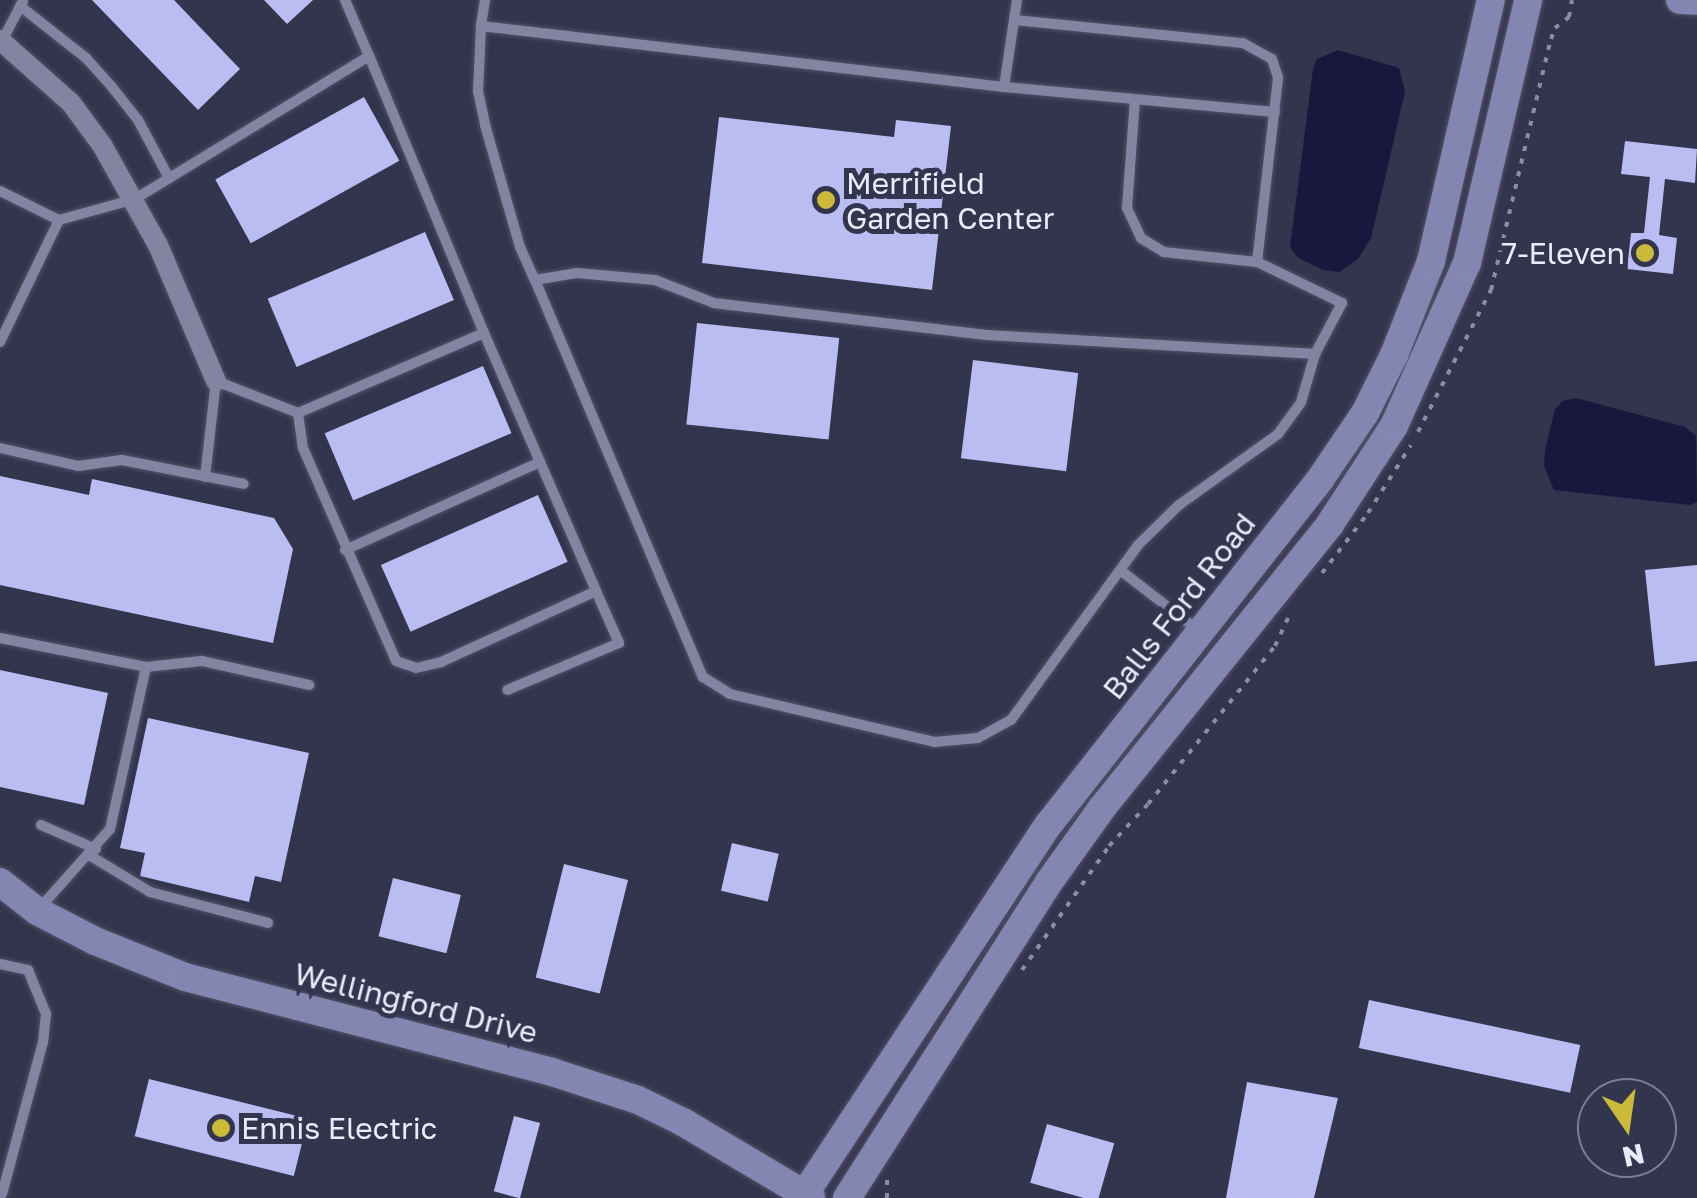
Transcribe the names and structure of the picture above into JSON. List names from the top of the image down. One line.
{"streets":{"main road":["Balls Ford Road","Wellingford Drive"]},"crossings":[["Balls Ford Road","Wellingford Drive"]],"places":["Merrifield Garden Center","7-Eleven","Ennis Electric"],"north":"bottom"}
